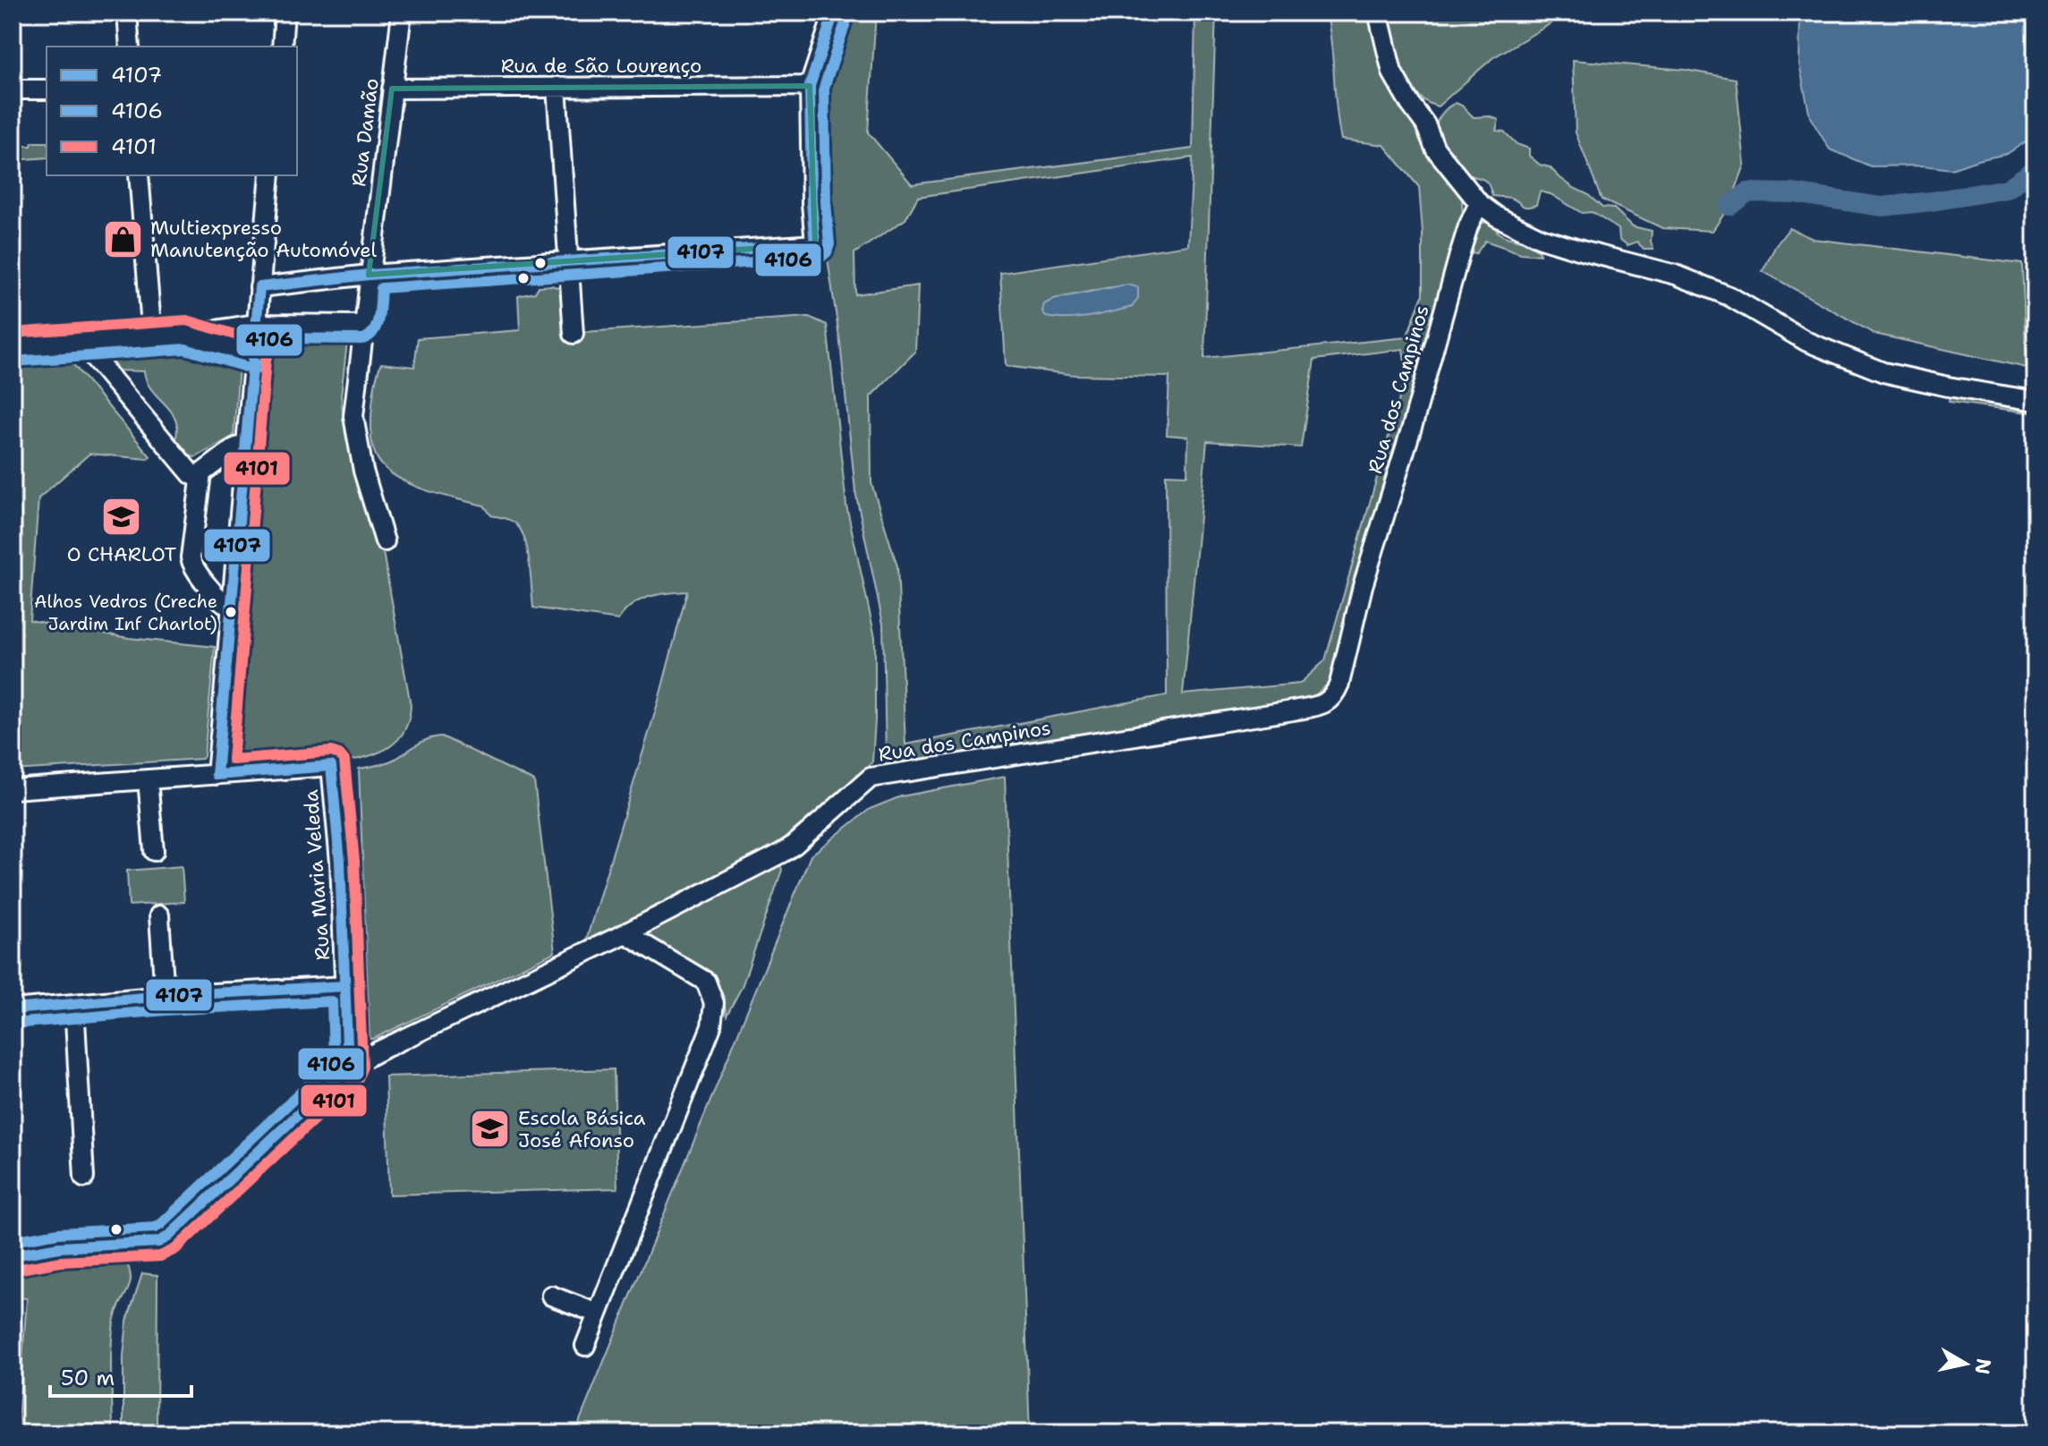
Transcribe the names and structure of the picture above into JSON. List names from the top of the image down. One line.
{"streets":{"street":["Rua de São Lourenço","Rua Damão","Rua dos Campinos","Rua Maria Veleda"]},"crossings":[["Rua de São Lourenço","Rua Damão"],["Rua dos Campinos","Rua Maria Veleda"]],"places":{"shop":["Multiexpresso Manutenção Automóvel"],"school or university":["O CHARLOT","Escola Básica José Afonso"],"other":["Alhos Vedros (Creche Jardim Inf Charlot)"]},"lines":["transit line 4107","transit line 4106","transit line 4101"],"legend":["4107","4106","4101"],"scale_bar":"50 m","north":"right"}
